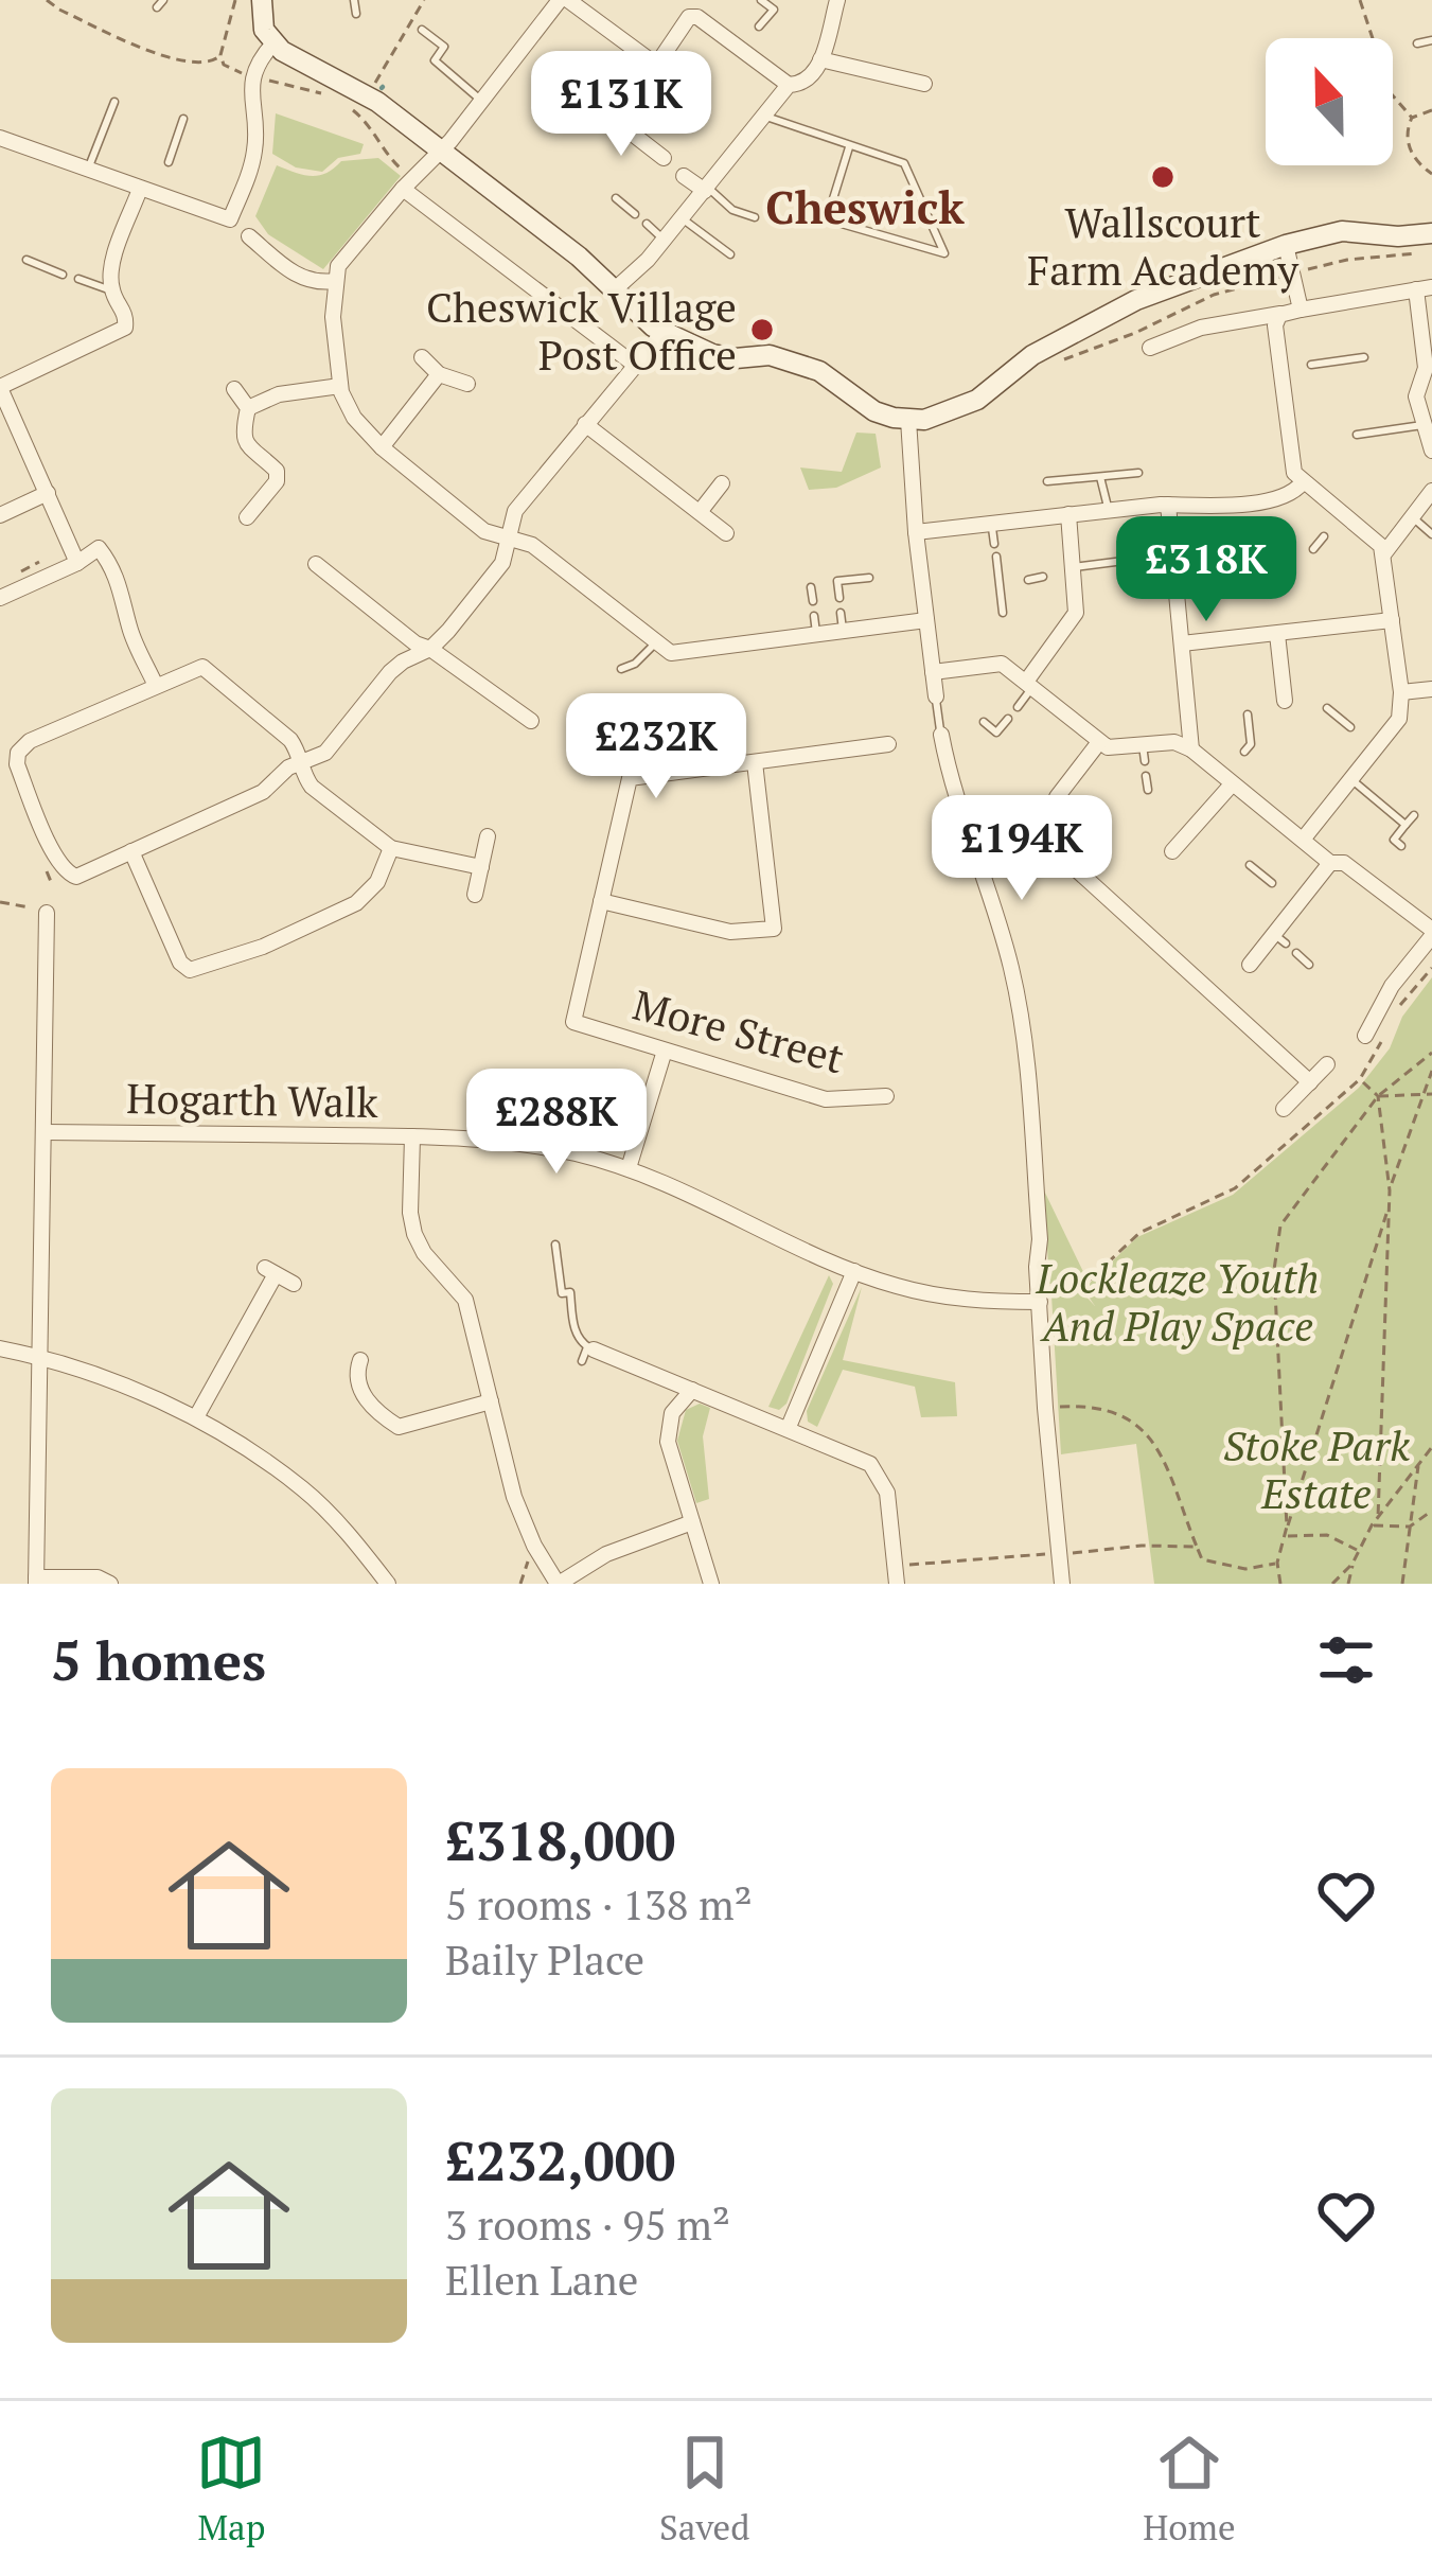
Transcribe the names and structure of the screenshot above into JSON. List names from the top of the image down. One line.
{"streets":{"street":["More Street","Hogarth Walk"]},"districts":["Cheswick"],"parks":["Lockleaze Youth And Play Space","Stoke Park Estate"],"places":["Wallscourt Farm Academy","Cheswick Village Post Office"],"north":"top","page":{"price":["£131K","£318K","£232K","£194K","£288K"],"heading":"5 homes","list":[{"name":"£318,000","note":"5 rooms · 138 m² · Baily Place"},{"name":"£232,000","note":"3 rooms · 95 m² · Ellen Lane"}],"tabs":["Map","Saved","Home"]}}
